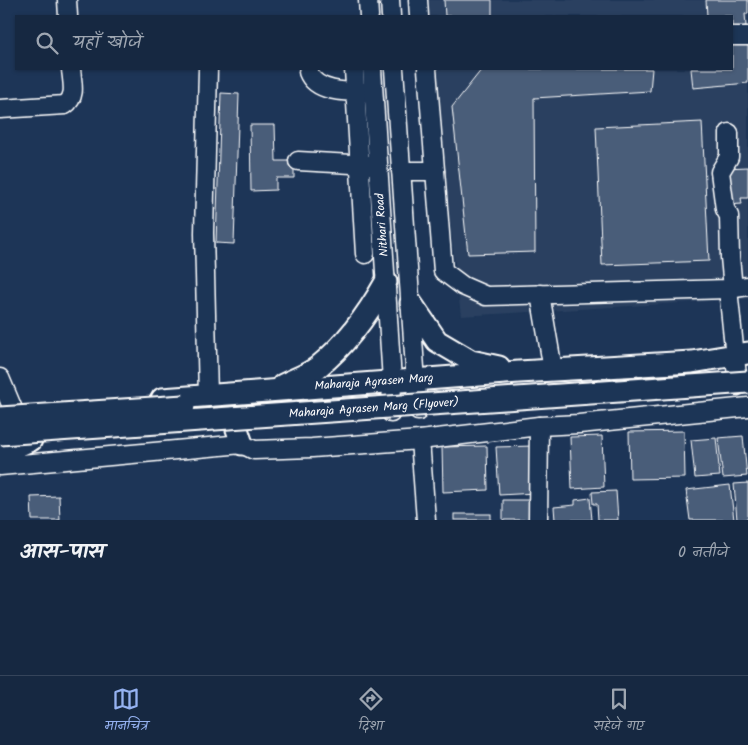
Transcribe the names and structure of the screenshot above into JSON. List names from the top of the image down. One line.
{"streets":{"main road":["Maharaja Agrasen Marg","Maharaja Agrasen Marg (Flyover)"],"street":["Nithari Road"]},"crossings":[["Nithari Road","Maharaja Agrasen Marg"],["Maharaja Agrasen Marg","Maharaja Agrasen Marg (Flyover)"]],"page":{"search":"यहाँ खोजें","heading":["आस-पास","0 नतीजे"],"nav":["मानचित्र","दिशा","सहेजे गए"]}}
